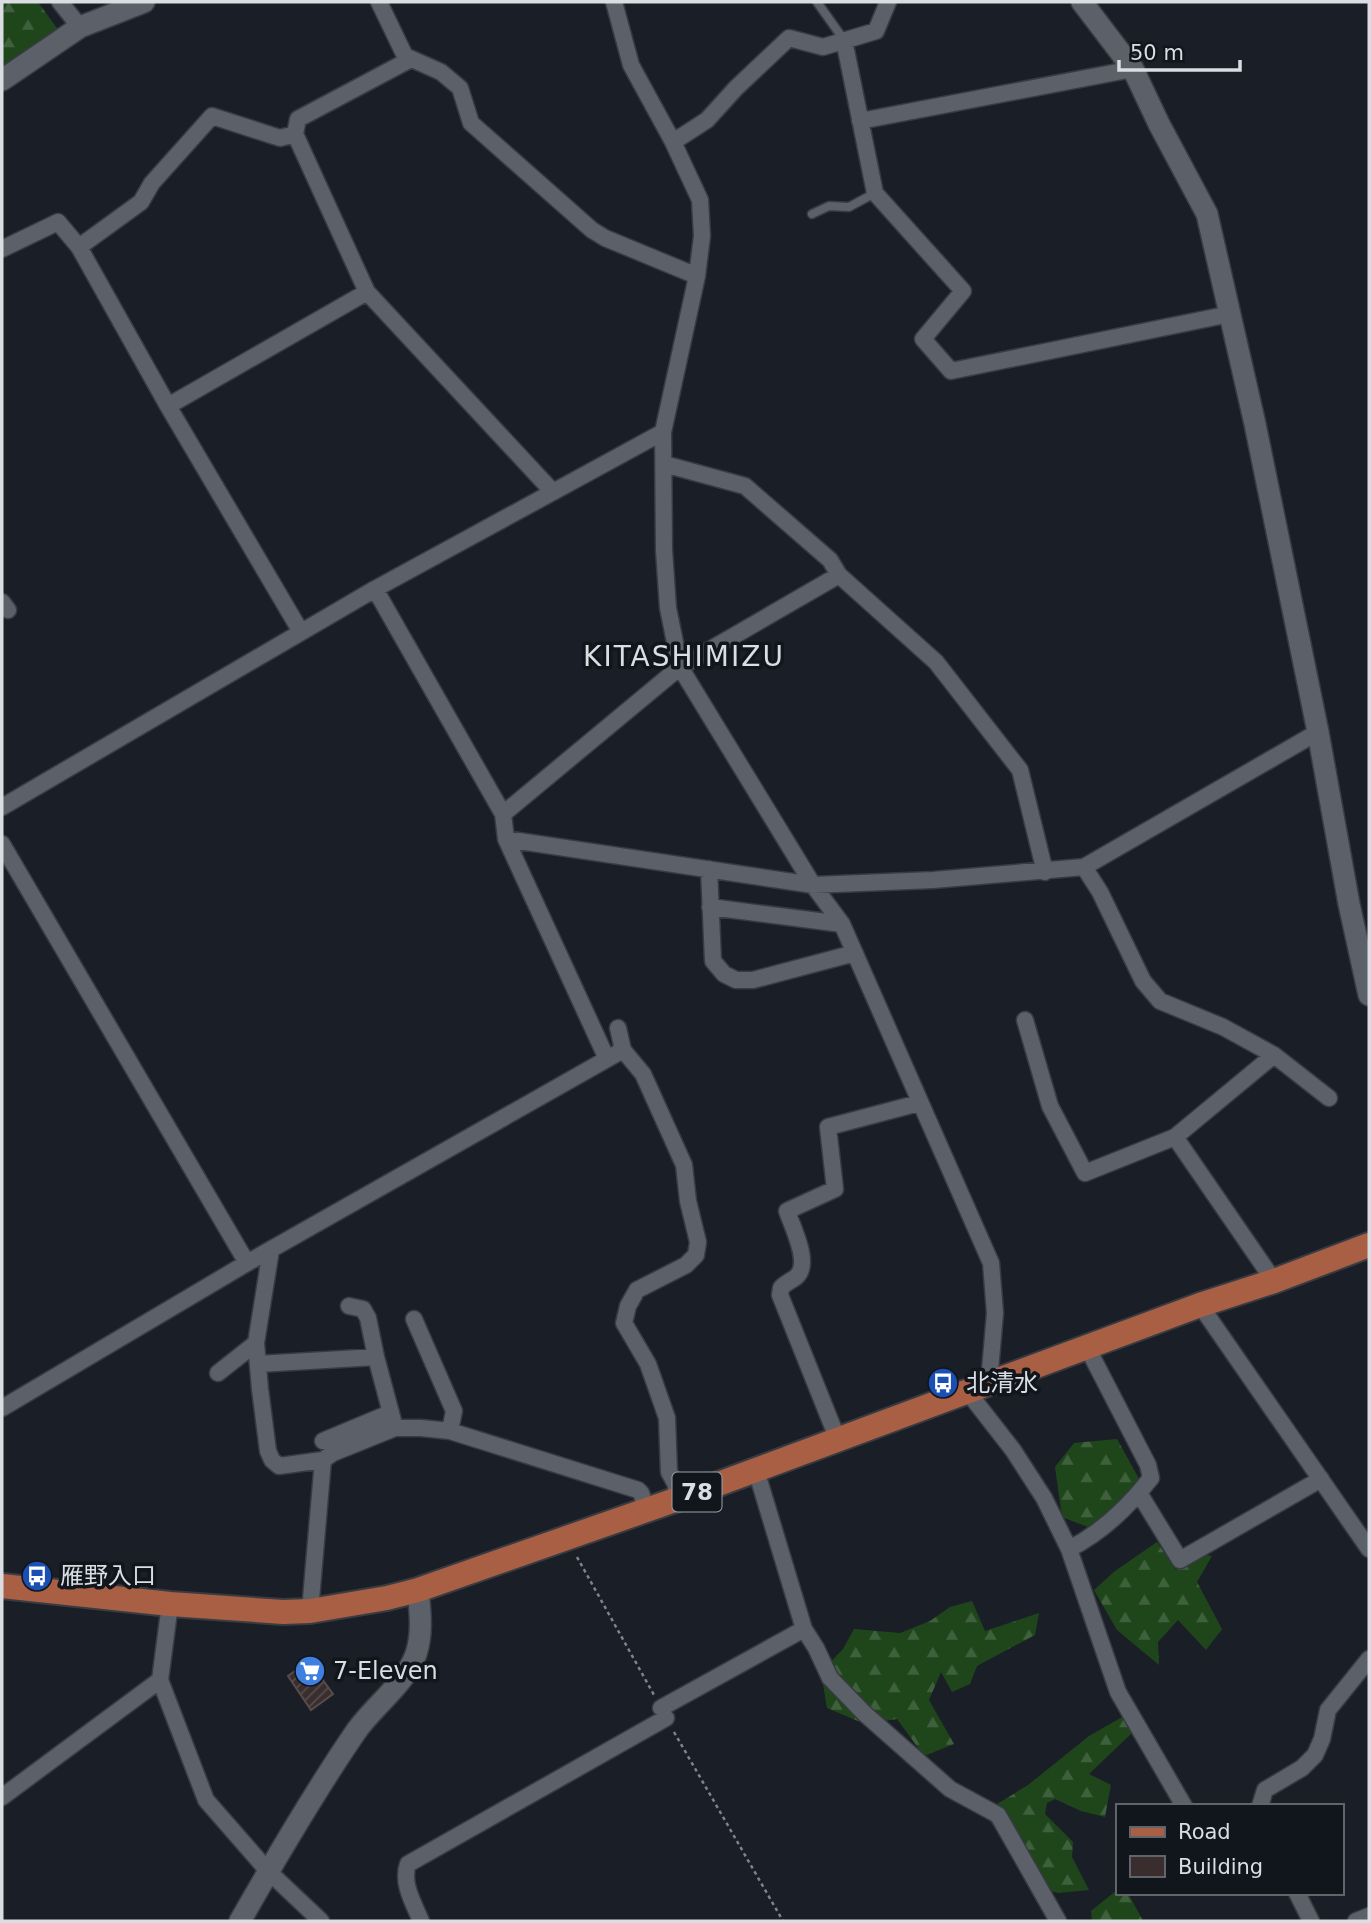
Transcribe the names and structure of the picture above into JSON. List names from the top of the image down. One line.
{"streets":{"main road":["78"]},"districts":["KITASHIMIZU"],"places":{"bus stop":["北清水","雁野入口"],"supermarket":["7-Eleven"]},"legend":["Road","Building"],"scale_bar":"50 m"}
